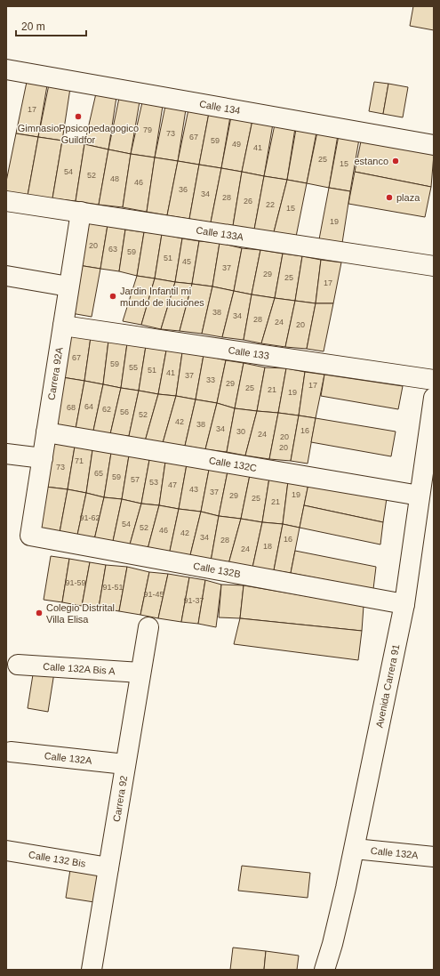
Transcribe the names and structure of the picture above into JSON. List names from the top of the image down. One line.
{"streets":{"street":["Calle 134","Calle 133A","Calle 133","Carrera 92A","Calle 132C","Calle 132B","Calle 132A Bis A","Avenida Carrera 91","Calle 132A","Carrera 92","Calle 132 Bis"]},"crossings":[["Calle 133A","Carrera 92A"],["Calle 133","Carrera 92A"],["Carrera 92A","Calle 132C"],["Carrera 92A","Calle 132B"],["Calle 132C","Avenida Carrera 91"],["Calle 132B","Avenida Carrera 91"],["Calle 132A Bis A","Carrera 92"],["Avenida Carrera 91","Calle 132A"],["Calle 132A","Carrera 92"],["Carrera 92","Calle 132 Bis"]],"places":["GimnasioPpsicopedagogico Guildfor","estanco","plaza","Jardin Infantil mi mundo de iluciones","Colegio Distrital Villa Elisa"],"house_numbers":["17","79","73","67","59","49","41","25","15","54","52","48","46","36","34","28","26","22","15","19","20","63","59","51","45","37","29","25","17","38","34","28","24","20","67","59","55","51","41","37","33","29","17","25","21","19","64","68","62","56","52","42","38","34","16","30","24","20","20","71","73","65","59","57","53","47","43","37","19","29","25","21","91-62","54","52","46","42","34","16","28","18","24","91-59","91-51","91-45","91-37"],"scale_bar":"20 m"}
